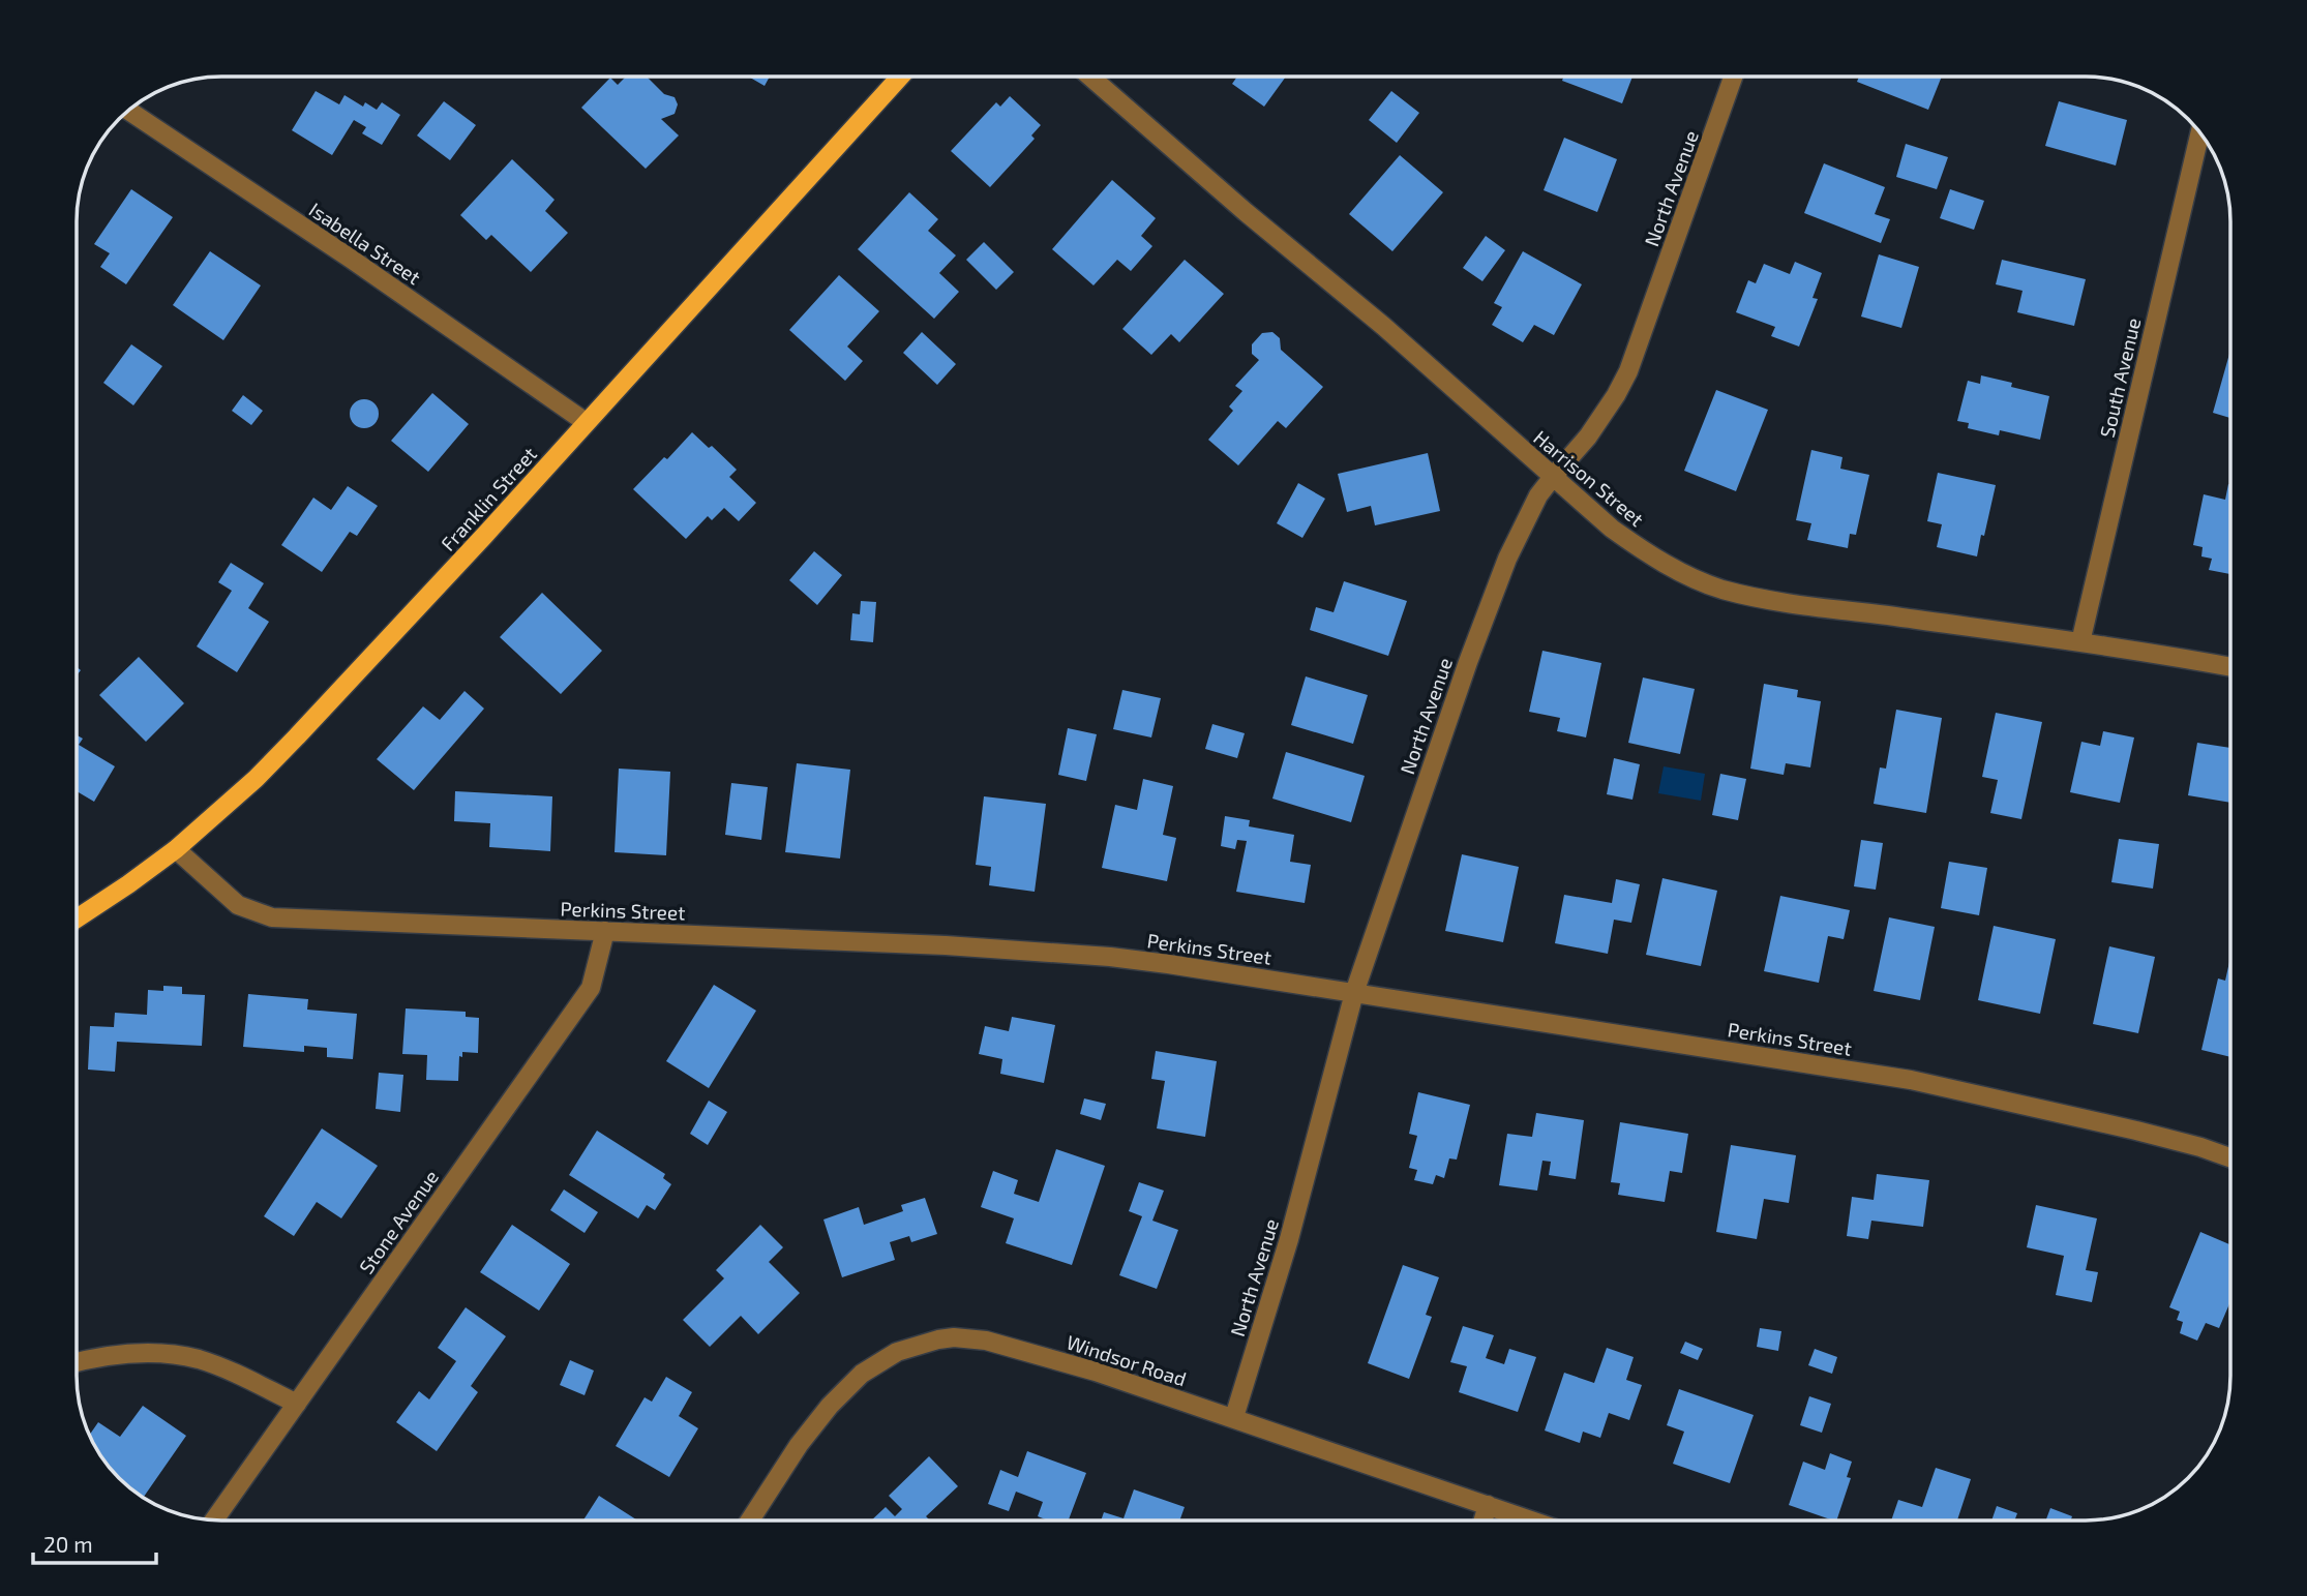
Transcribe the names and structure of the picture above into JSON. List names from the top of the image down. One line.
{"streets":{"main road":["Franklin Street"],"street":["North Avenue","Isabella Street","South Avenue","Harrison Street","Perkins Street","Stone Avenue","Windsor Road"]},"crossings":[["North Avenue","Harrison Street"],["North Avenue","Perkins Street"],["North Avenue","Windsor Road"],["Isabella Street","Franklin Street"],["South Avenue","Harrison Street"],["Franklin Street","Perkins Street"],["Perkins Street","Stone Avenue"]],"scale_bar":"20 m"}
